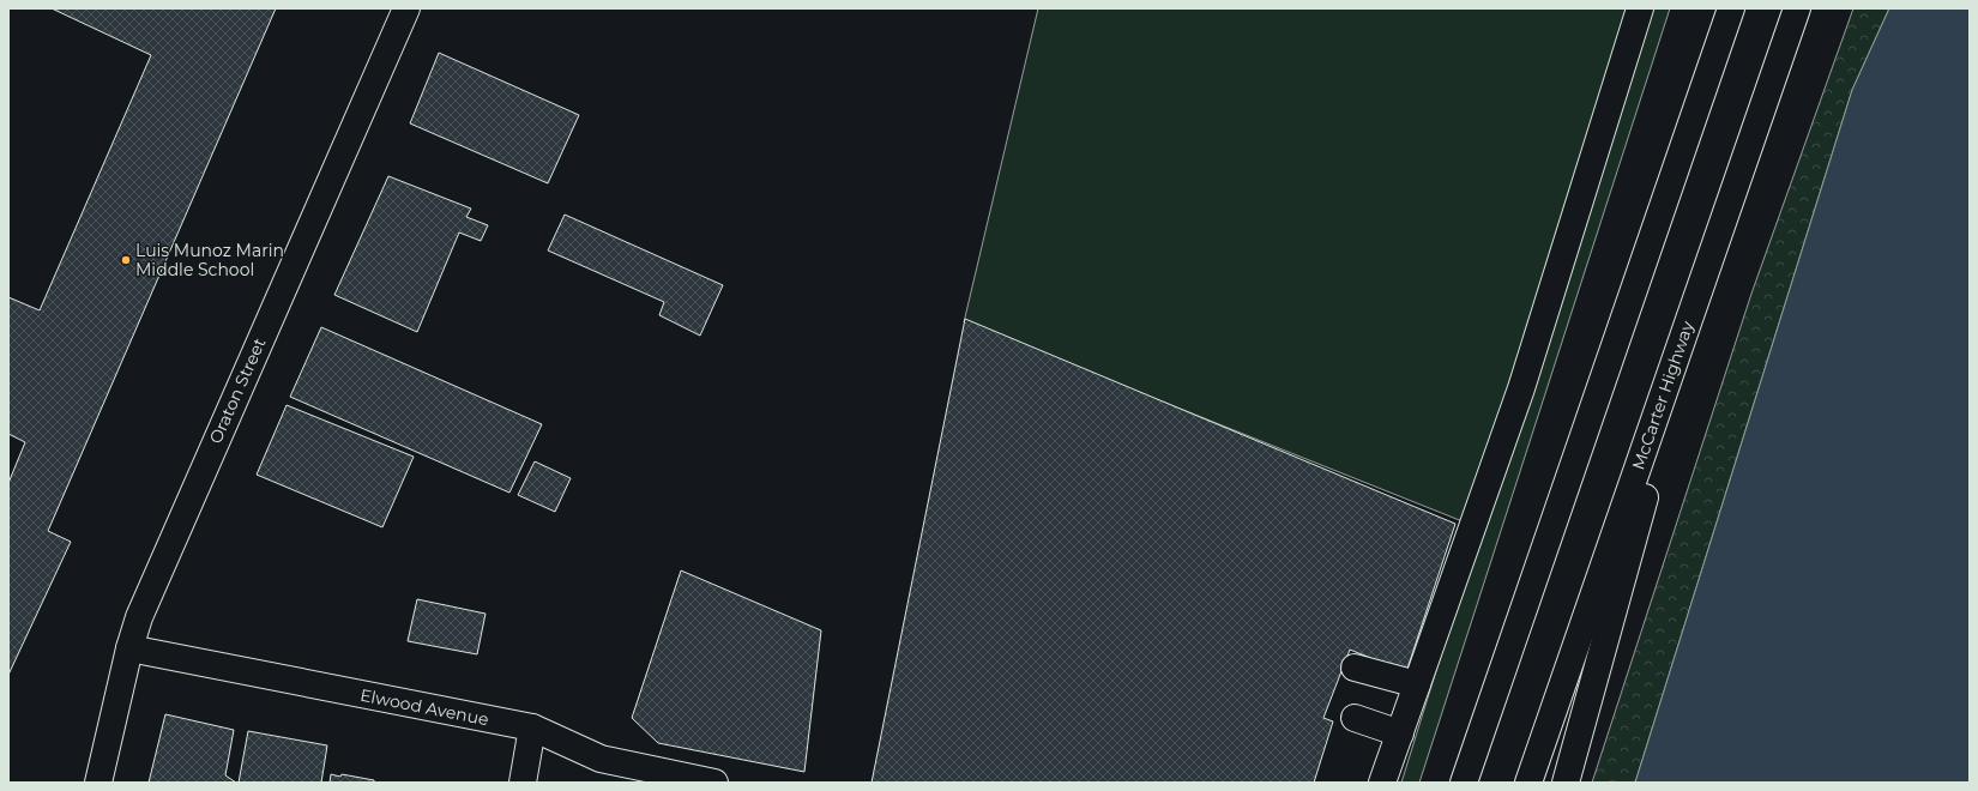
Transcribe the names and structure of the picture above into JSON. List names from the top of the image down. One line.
{"streets":{"main road":["Oraton Street","McCarter Highway","Elwood Avenue"]},"crossings":[["Oraton Street","Elwood Avenue"]],"places":["Luis Munoz Marin Middle School"]}
